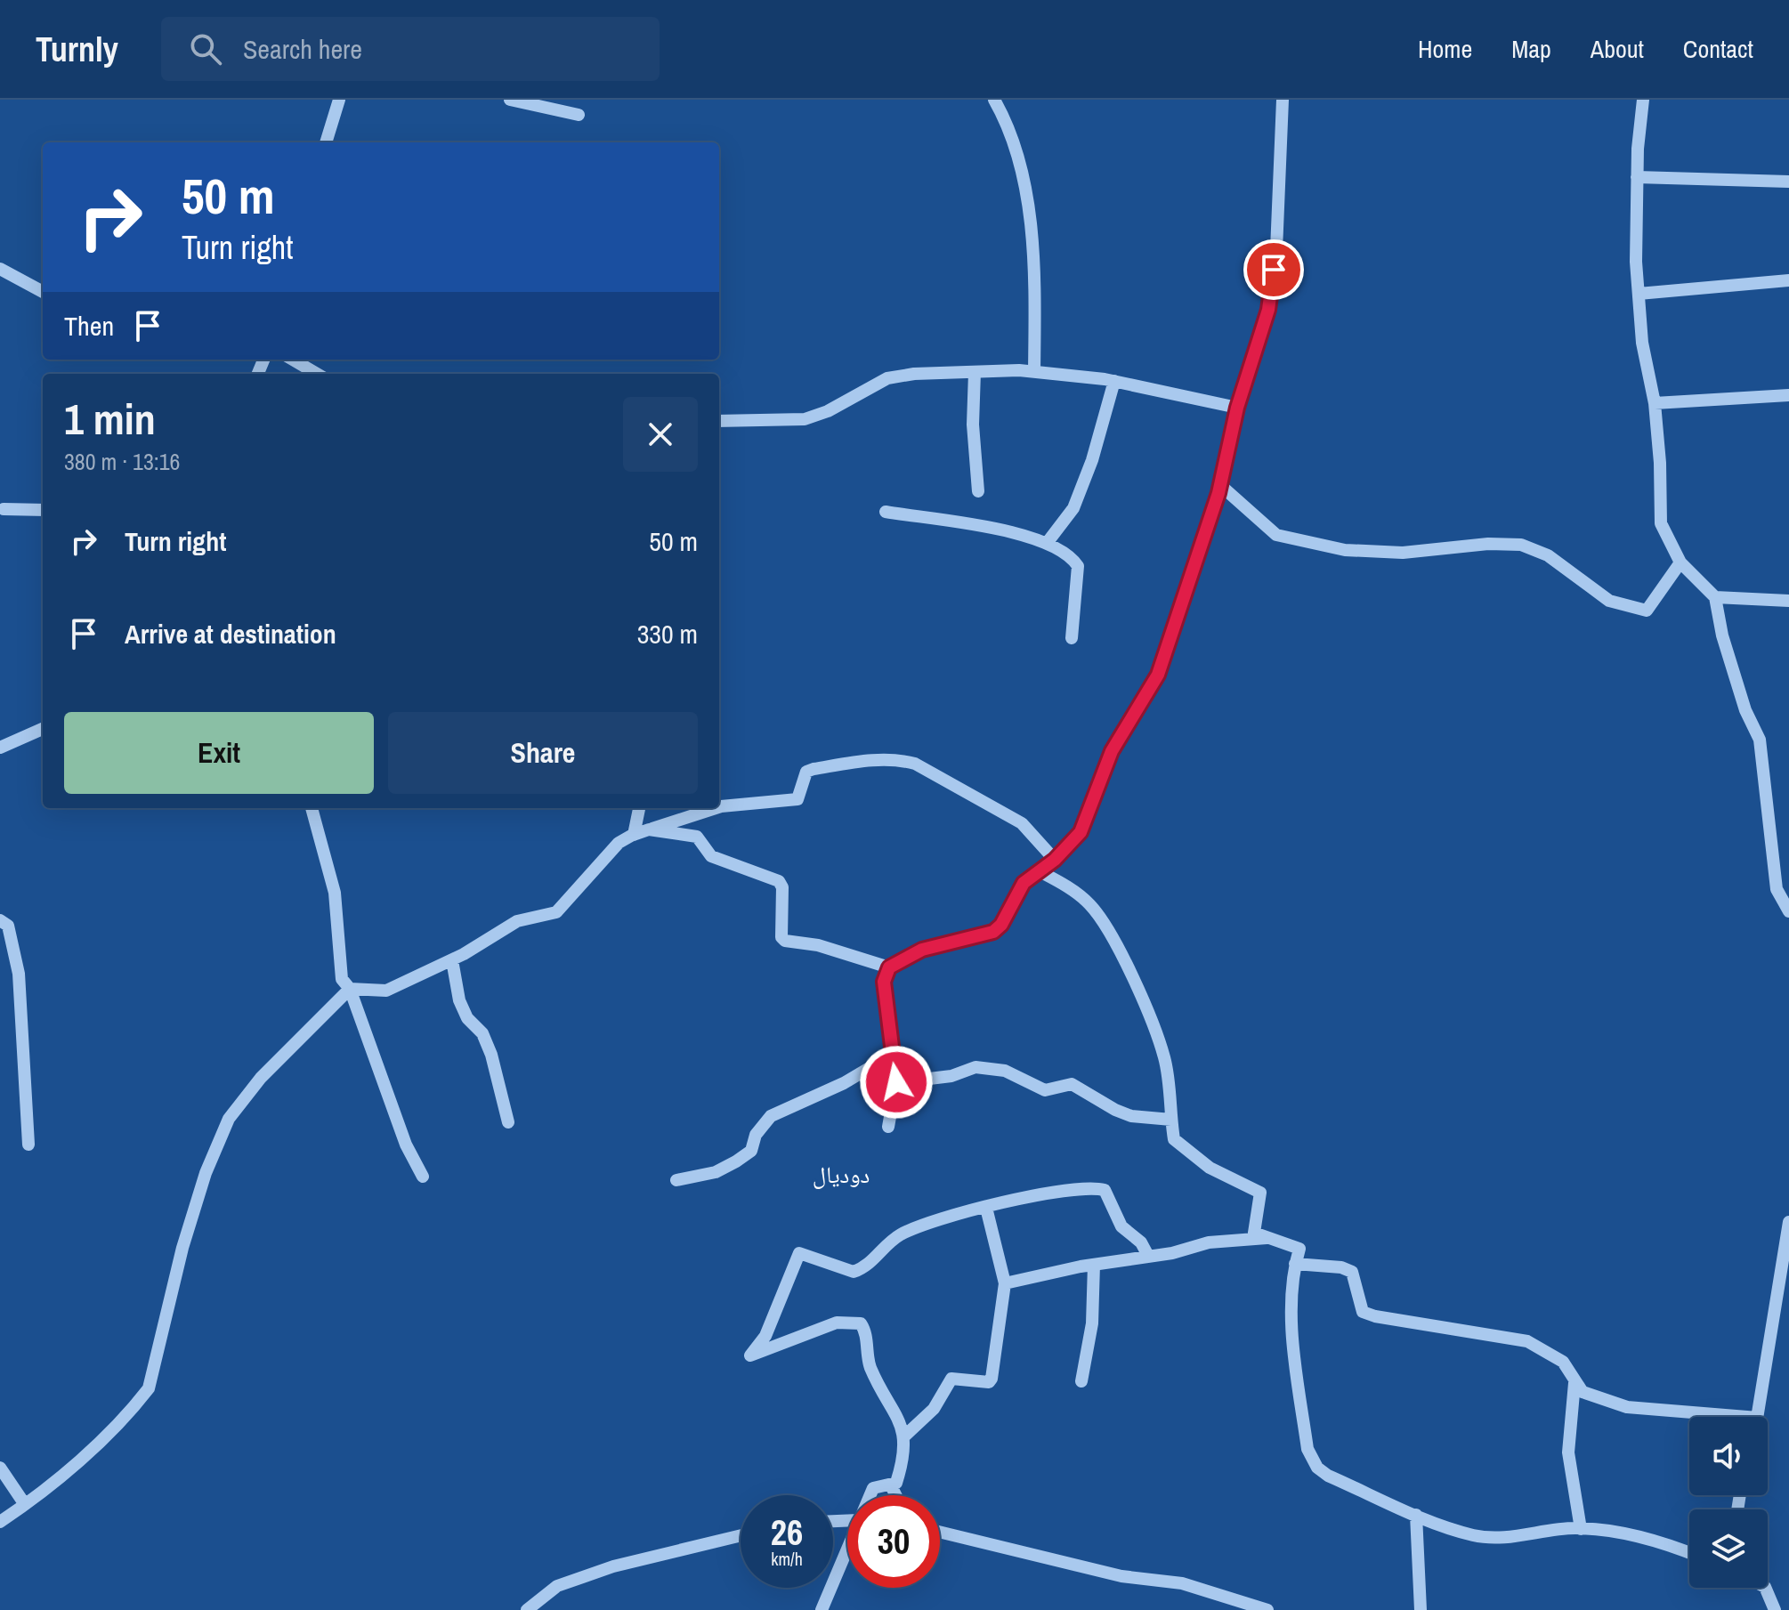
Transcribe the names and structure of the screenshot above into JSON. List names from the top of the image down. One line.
{"districts":["دودیال"],"page":{"header":"Turnly","search":"Search here","nav":["Home","Map","About","Contact"],"turn":["50 m","Turn right"],"then":"Then","heading":["1 min","380 m · 13:16"],"list":[{"name":"Turn right","value":"50 m"},{"name":"Arrive at destination","value":"330 m"}],"buttons":["Exit","Share"],"speed":"26 km/h","limit":"30"}}
